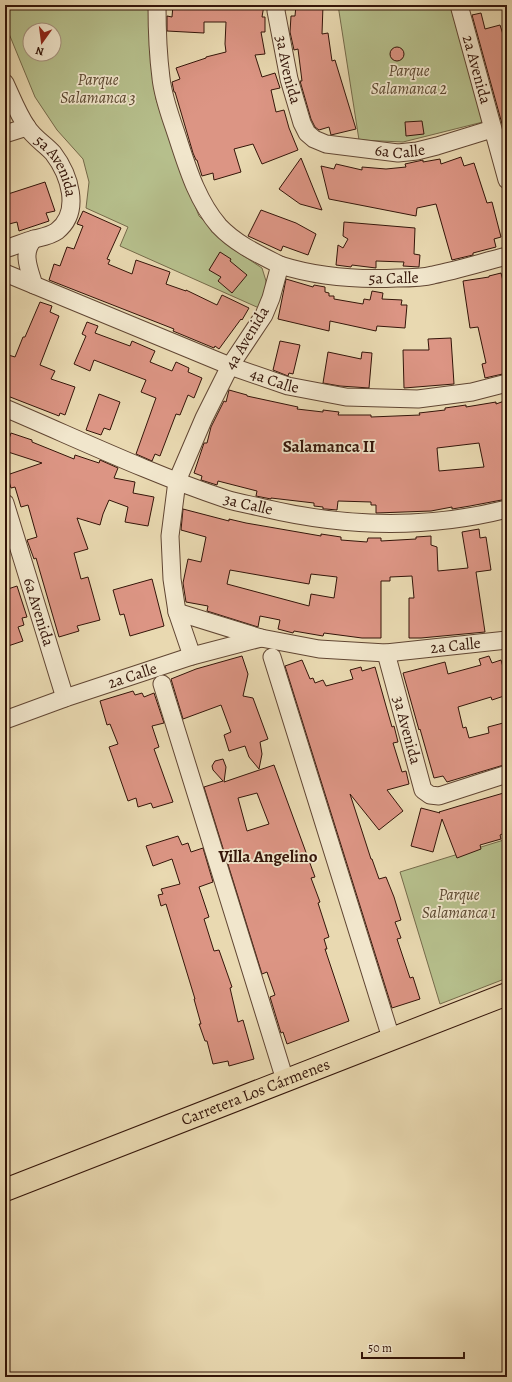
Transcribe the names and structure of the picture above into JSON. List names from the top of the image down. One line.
{"streets":{"main road":["Carretera Los Cármenes"],"street":["2a Avenida","3a Avenida","6a Calle","5a Avenida","5a Calle","4a Avenida","4a Calle","3a Calle","6a Avenida","2a Calle"]},"crossings":[["2a Avenida","6a Calle"],["3a Avenida","6a Calle"],["3a Avenida","2a Calle"],["5a Calle","4a Avenida"],["4a Avenida","4a Calle"],["4a Avenida","3a Calle"],["4a Avenida","2a Calle"],["6a Avenida","2a Calle"]],"districts":["Salamanca II","Villa Angelino"],"parks":["Parque Salamanca 2","Parque Salamanca 3","Parque Salamanca 1"],"scale_bar":"50 m","north":"bottom"}
